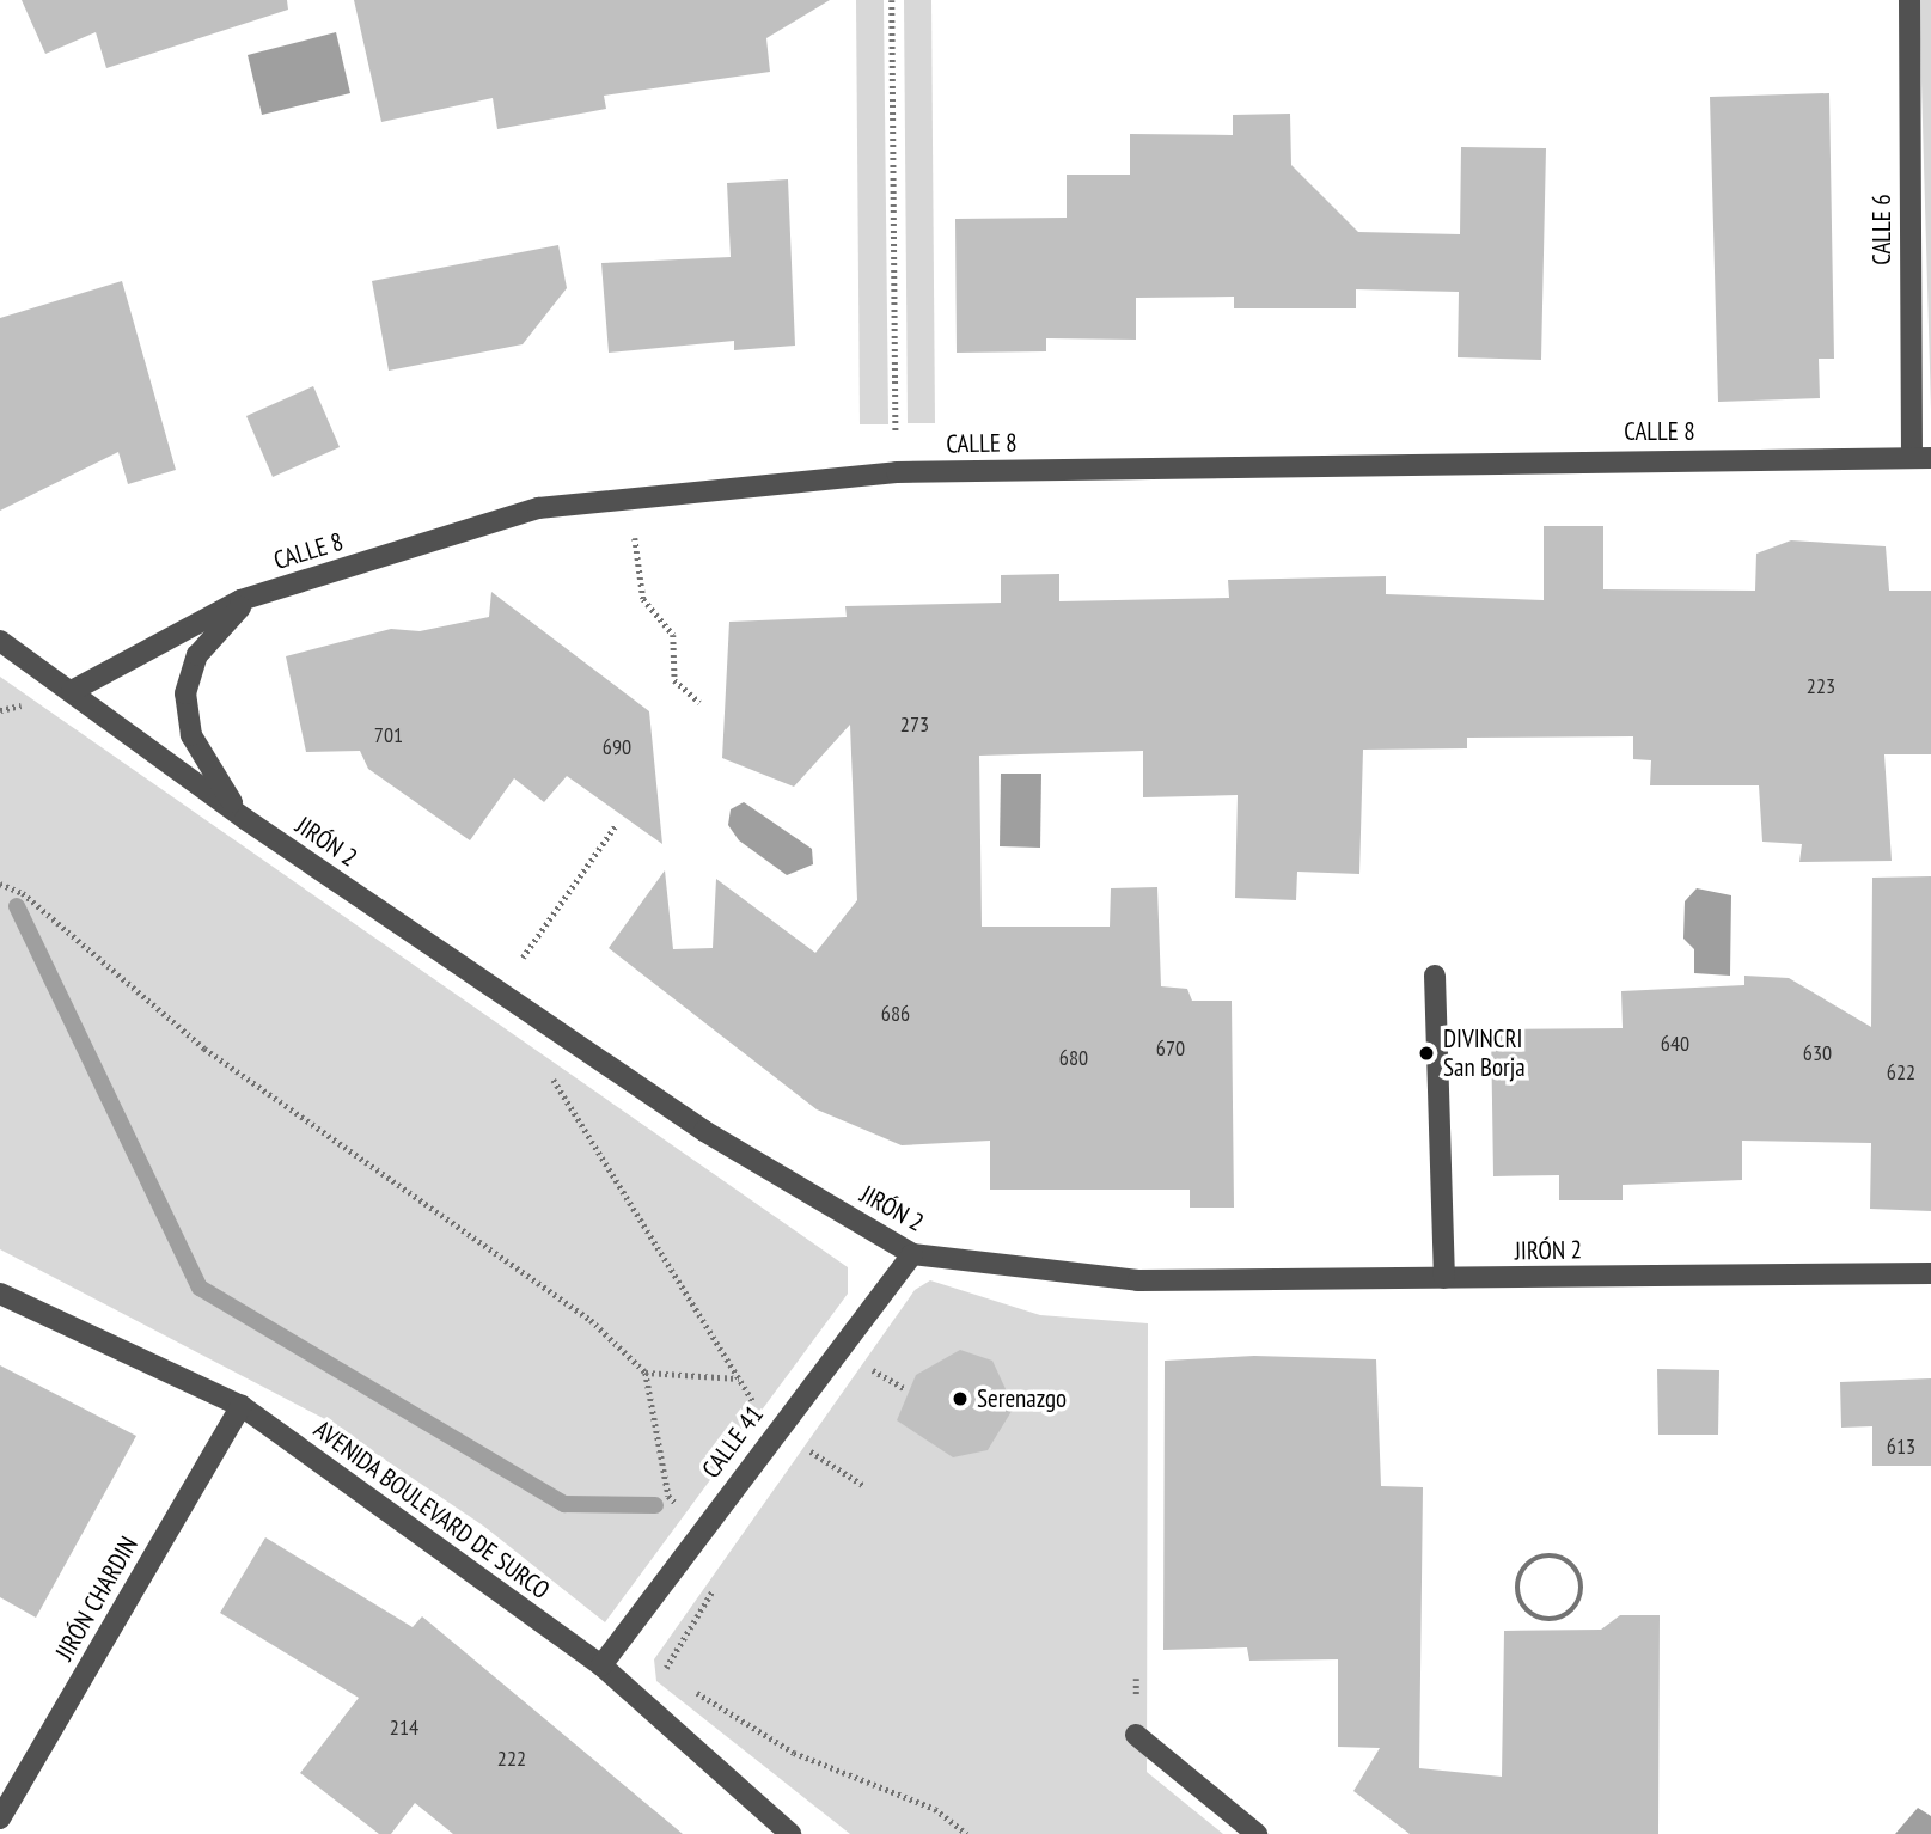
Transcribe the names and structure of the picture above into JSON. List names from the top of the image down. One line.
{"streets":{"street":["CALLE 6","CALLE 8","JIRÓN 2","CALLE 41","AVENIDA BOULEVARD DE SURCO","JIRÓN CHARDIN"]},"crossings":[["CALLE 6","CALLE 8"],["CALLE 8","JIRÓN 2"],["JIRÓN 2","CALLE 41"],["CALLE 41","AVENIDA BOULEVARD DE SURCO"],["AVENIDA BOULEVARD DE SURCO","JIRÓN CHARDIN"]],"places":["DIVINCRI San Borja","Serenazgo"],"house_numbers":["223","273","701","690","686","640","670","630","680","622","613","214","222"]}
